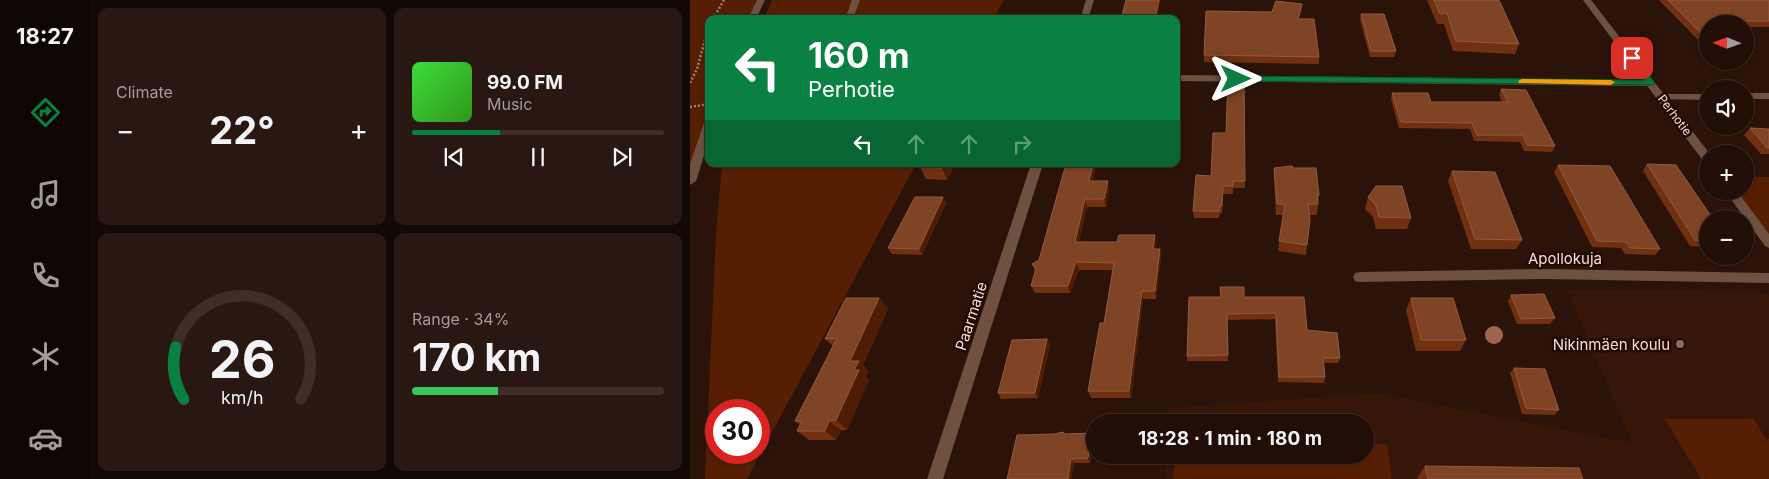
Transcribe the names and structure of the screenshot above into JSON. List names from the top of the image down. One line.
{"streets":{"street":["Perhotie","Apollokuja","Paarmatie"]},"places":["Nikinmäen koulu"],"north":"left","page":{"tabs":"18:27","tile":["Climate",["Range · 34%","170 km"]],"map_buttons":["+","−"],"turn":["160 m","Perhotie"],"song":["99.0 FM","Music"],"heat":["−","22°","+"],"limit":"30","trip":"18:28 · 1 min · 180 m","gauge":["26","km/h"]}}
